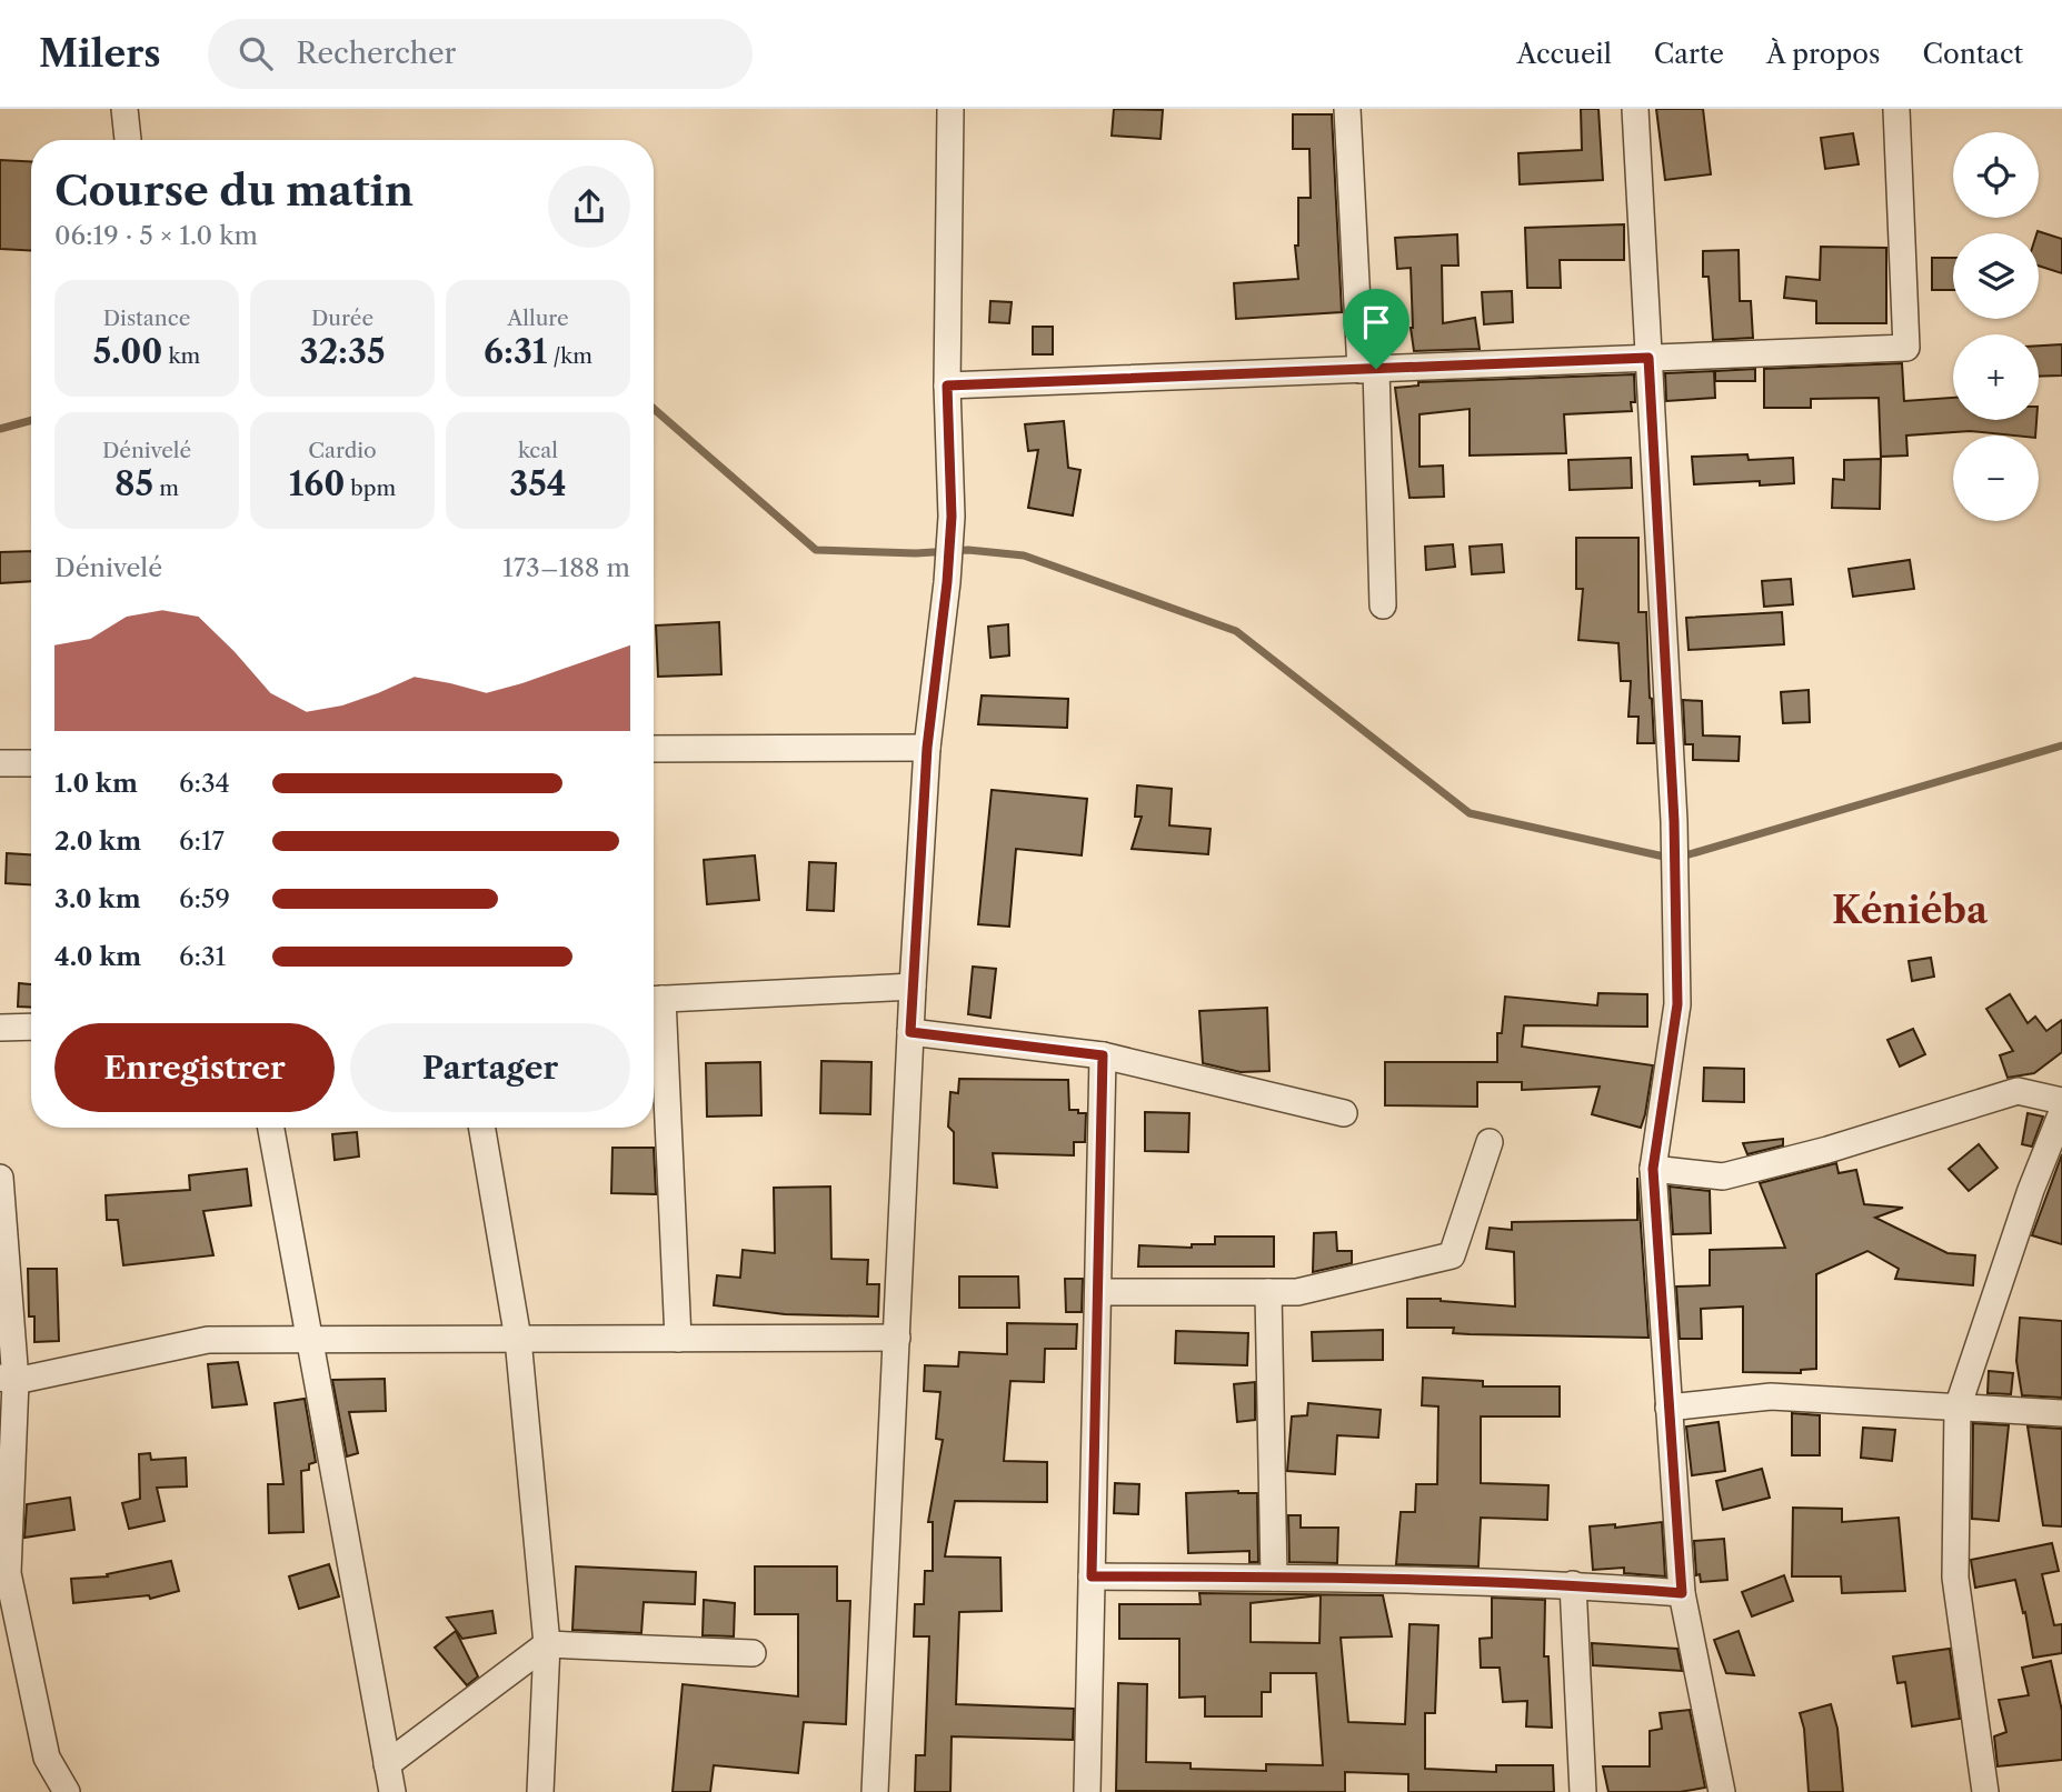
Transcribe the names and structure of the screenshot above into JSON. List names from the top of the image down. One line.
{"districts":["Kéniéba"],"page":{"header":"Milers","search":"Rechercher","nav":["Accueil","Carte","À propos","Contact"],"map_buttons":["+","−"],"heading":["Course du matin","06:19 · 5 × 1.0 km"],"stats":[["Distance","5.00 km"],["Durée","32:35"],["Allure","6:31 /km"],["Dénivelé","85 m"],["Cardio","160 bpm"],["kcal","354"]],"chart":["Dénivelé","173–188 m"],"list":[{"name":"1.0 km","note":"6:34"},{"name":"2.0 km","note":"6:17"},{"name":"3.0 km","note":"6:59"},{"name":"4.0 km","note":"6:31"}],"buttons":["Enregistrer","Partager"]}}
